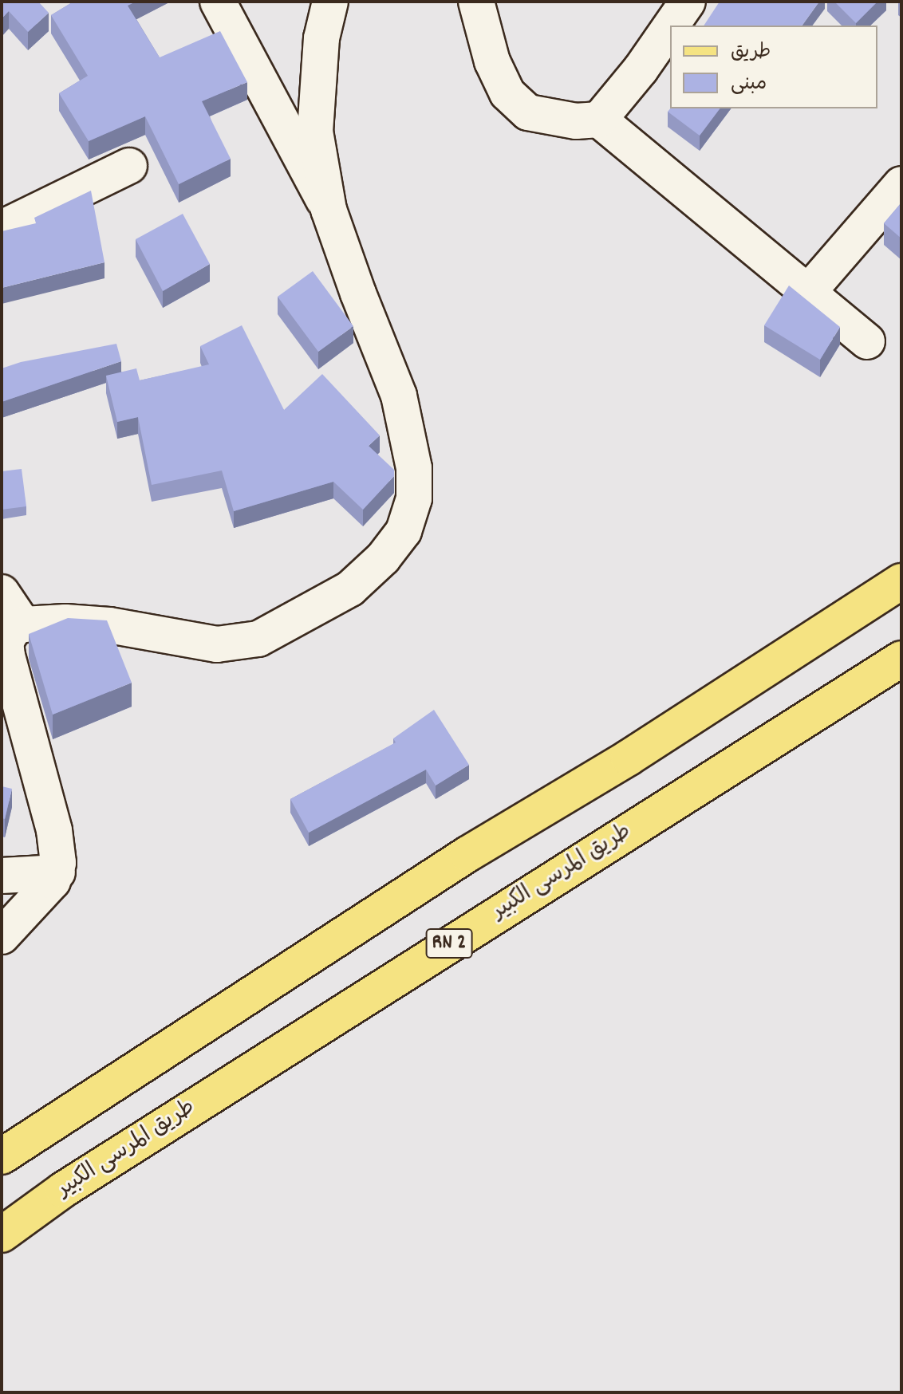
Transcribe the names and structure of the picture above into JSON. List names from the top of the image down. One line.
{"streets":{"main road":["طريق المرسى الكبير","RN 2"]},"legend":["طريق","مبنى"]}
